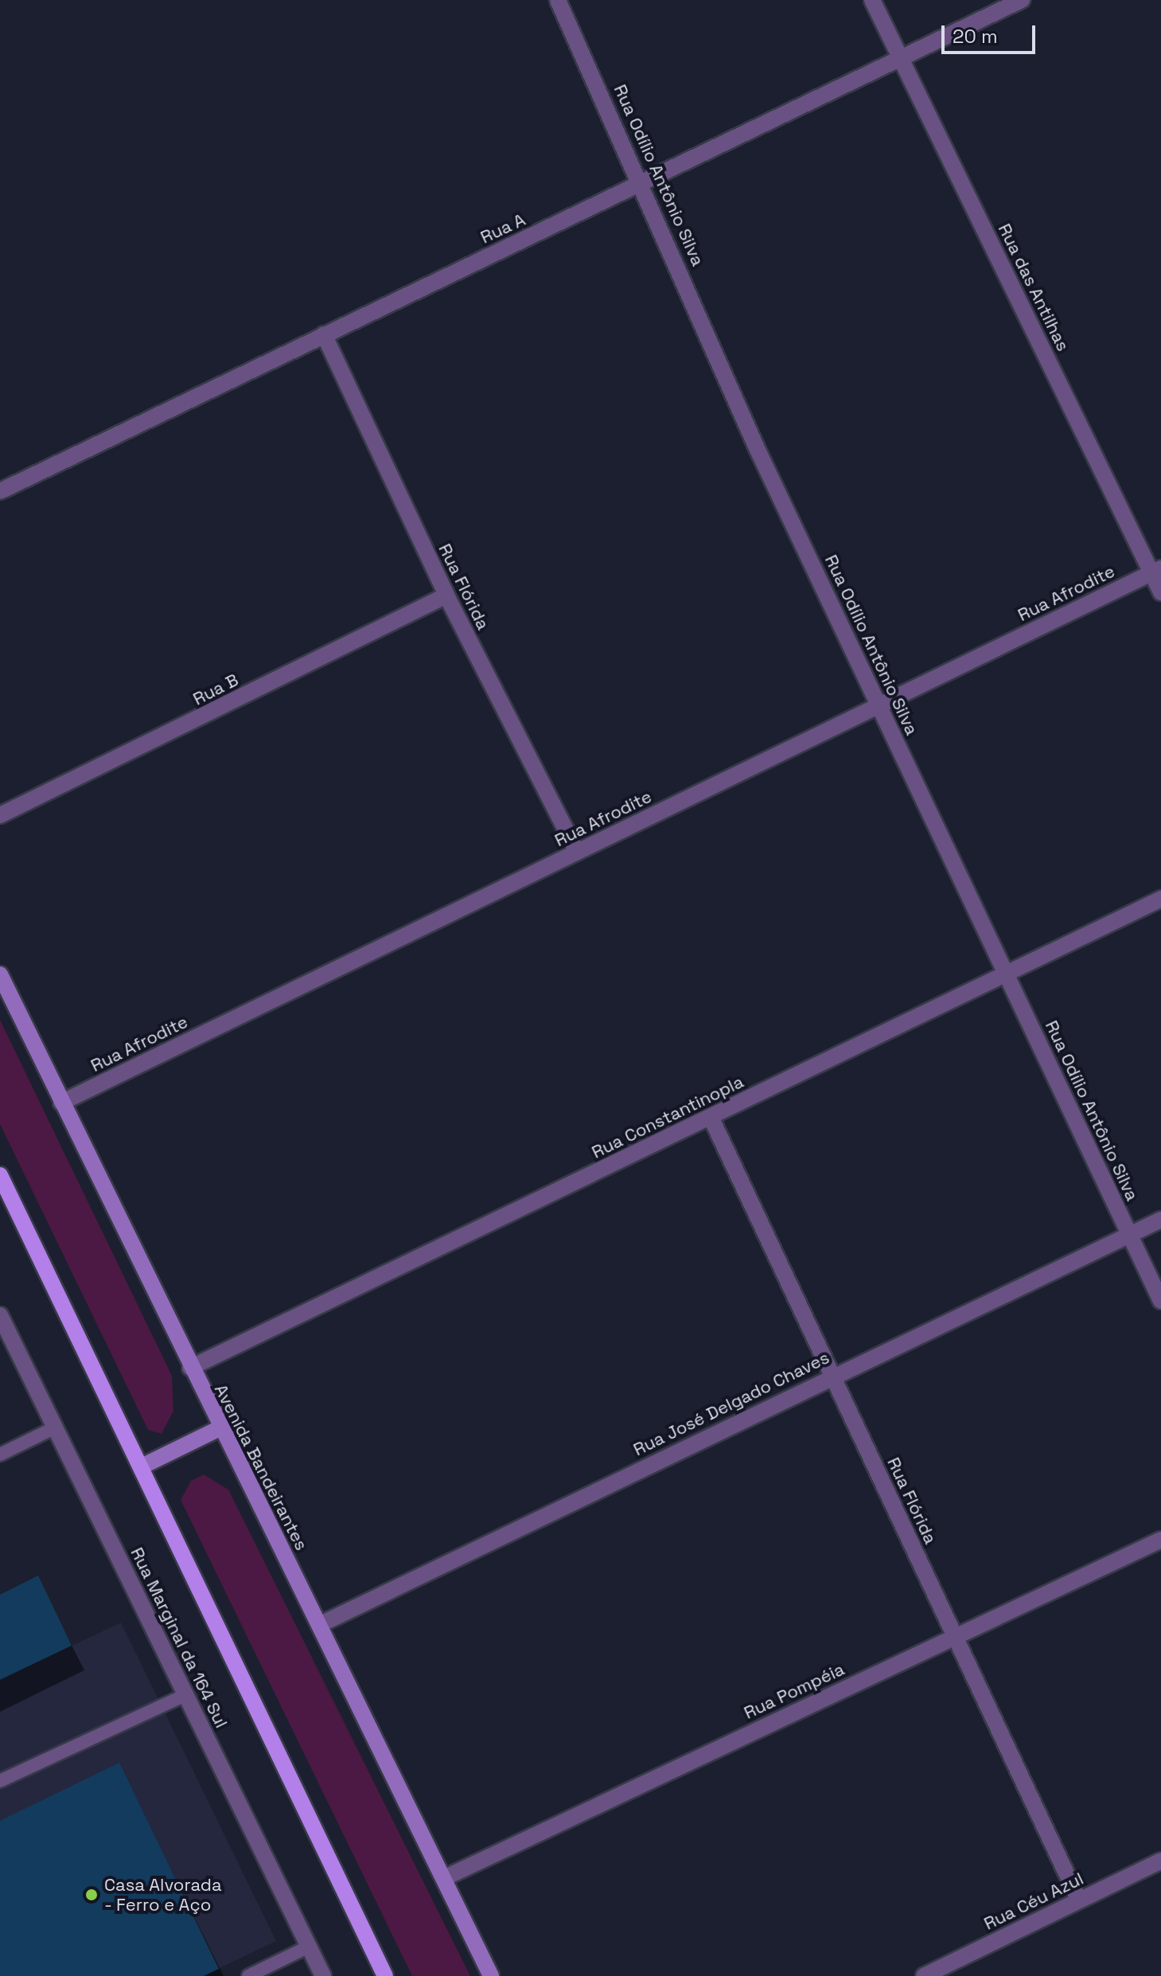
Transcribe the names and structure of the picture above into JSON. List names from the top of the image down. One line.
{"streets":{"street":["Rua Odílio Antônio Silva","Rua A","Rua das Antilhas","Rua Flórida","Rua Afrodite","Rua B","Rua Constantinopla","Rua José Delgado Chaves","Avenida Bandeirantes","Rua Marginal da 164 Sul","Rua Pompéia","Rua Céu Azul"]},"crossings":[["Rua Odílio Antônio Silva","Rua A"],["Rua Odílio Antônio Silva","Rua Afrodite"],["Rua Odílio Antônio Silva","Rua Constantinopla"],["Rua Odílio Antônio Silva","Rua José Delgado Chaves"],["Rua A","Rua das Antilhas"],["Rua A","Rua Flórida"],["Rua das Antilhas","Rua Afrodite"],["Rua Flórida","Rua Afrodite"],["Rua Flórida","Rua B"],["Rua Flórida","Rua Constantinopla"],["Rua Flórida","Rua José Delgado Chaves"],["Rua Flórida","Rua Pompéia"],["Rua Flórida","Rua Céu Azul"],["Rua Afrodite","Avenida Bandeirantes"],["Rua Constantinopla","Avenida Bandeirantes"],["Rua José Delgado Chaves","Avenida Bandeirantes"],["Avenida Bandeirantes","Rua Pompéia"]],"places":["Casa Alvorada - Ferro e Aço"],"scale_bar":"20 m"}
